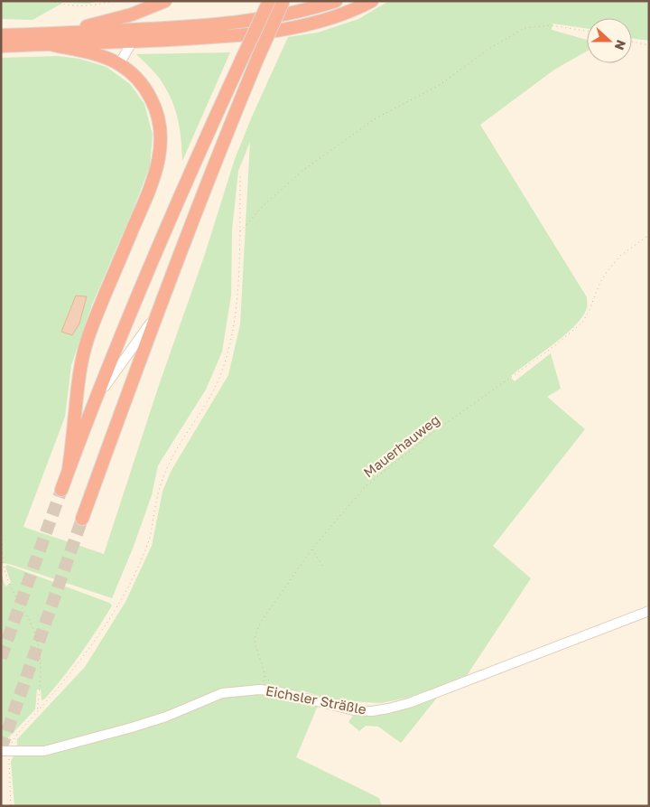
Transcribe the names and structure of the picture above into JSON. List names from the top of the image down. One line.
{"streets":{"street":["Eichsler Sträßle"],"path":["Mauerhauweg"]},"crossings":[["Mauerhauweg","Eichsler Sträßle"]],"north":"right"}
